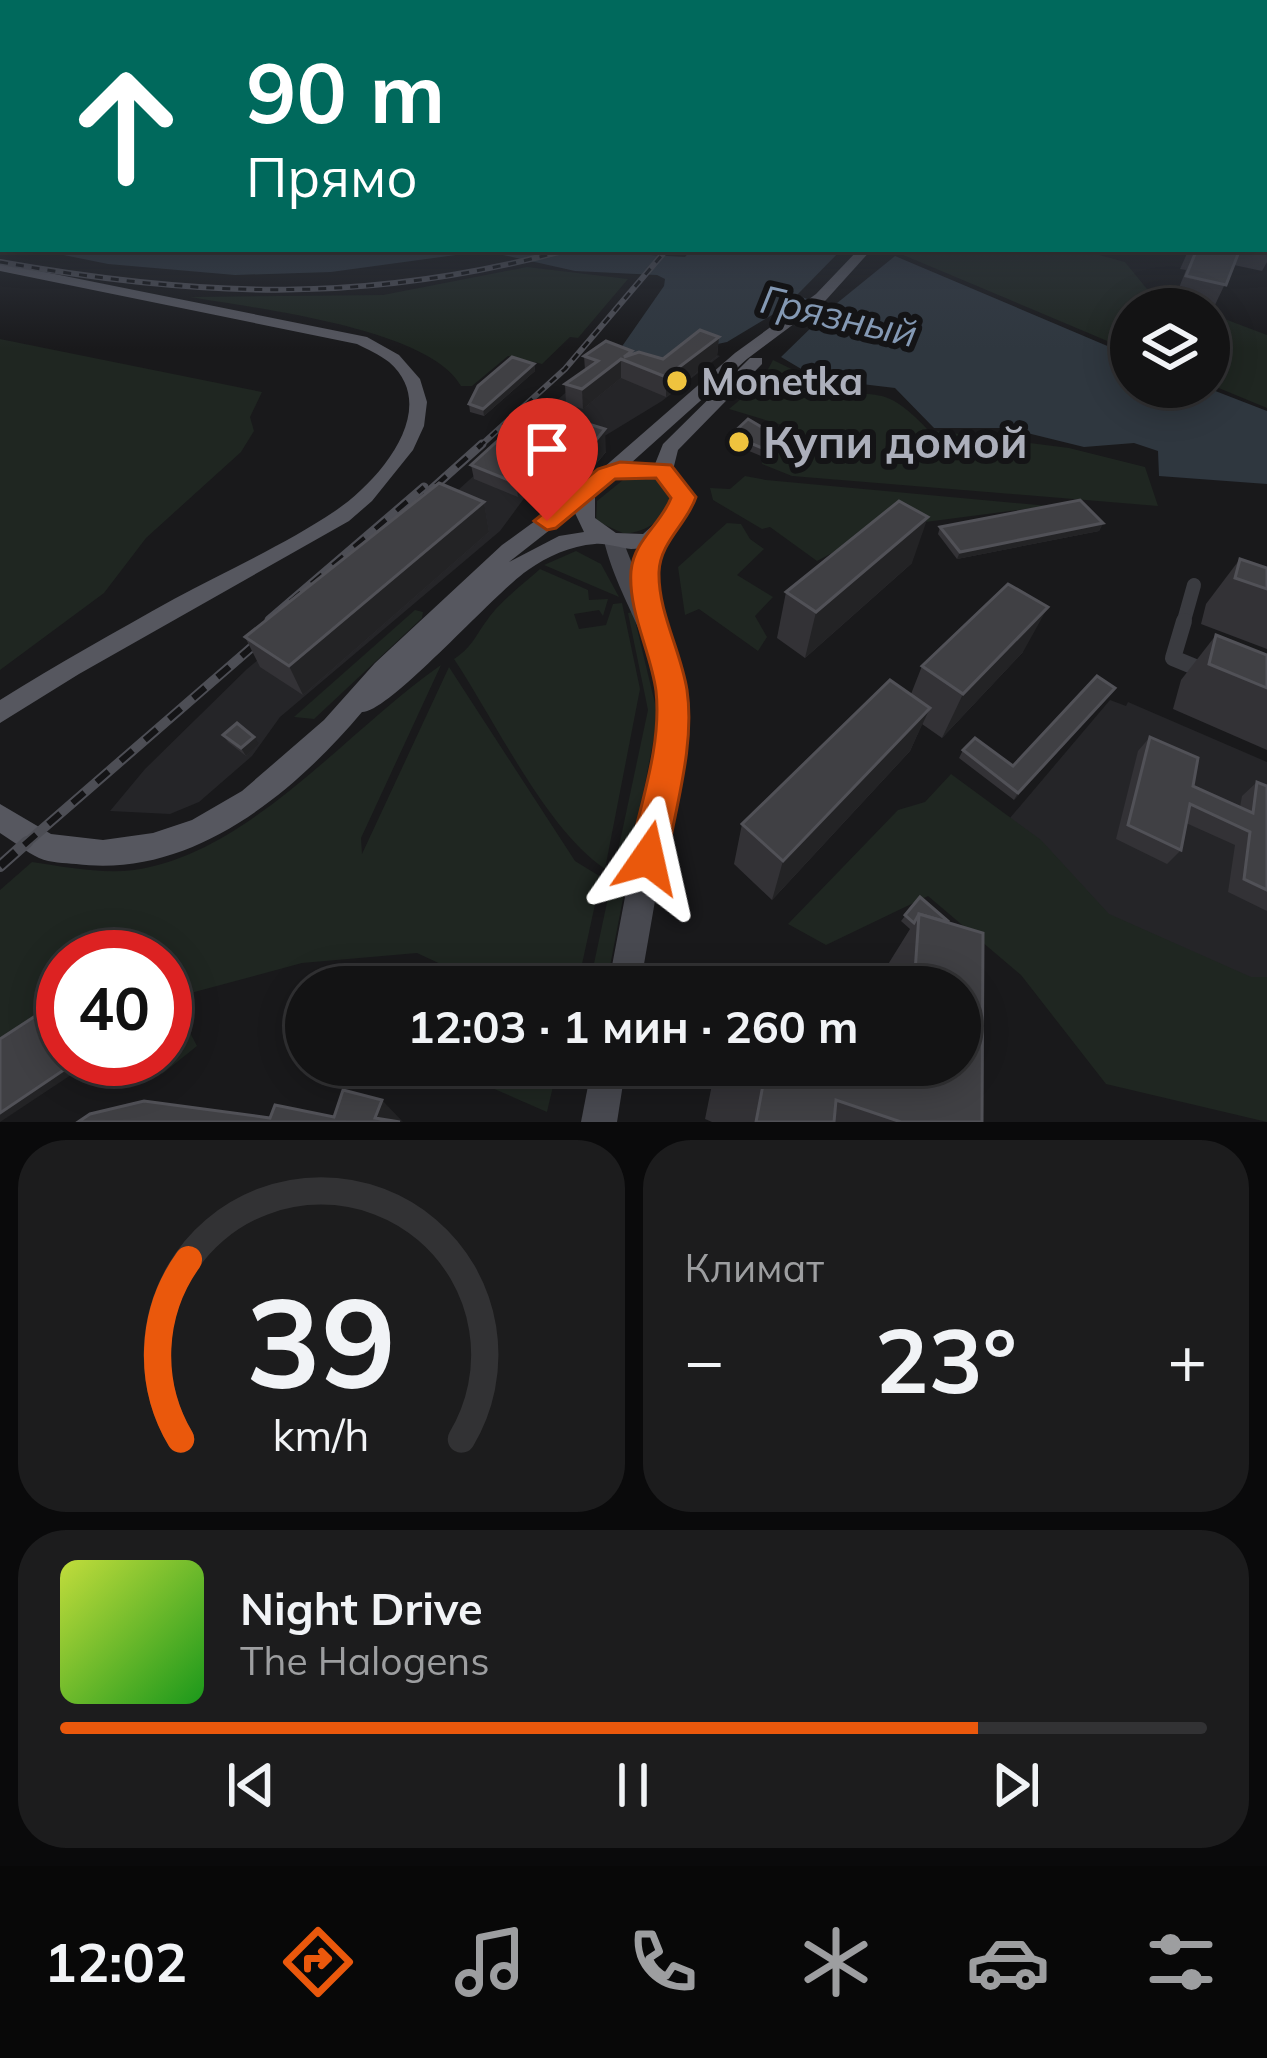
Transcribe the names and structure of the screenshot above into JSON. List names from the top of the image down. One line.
{"water":["Грязный"],"places":["Monetka","Купи домой"],"page":{"turn":["90 m","Прямо"],"limit":"40","trip":"12:03 · 1 мин · 260 m","tile":"Климат","heat":["−","23°","+"],"song":["Night Drive","The Halogens"],"tabs":"12:02","gauge":["39","km/h"]}}
